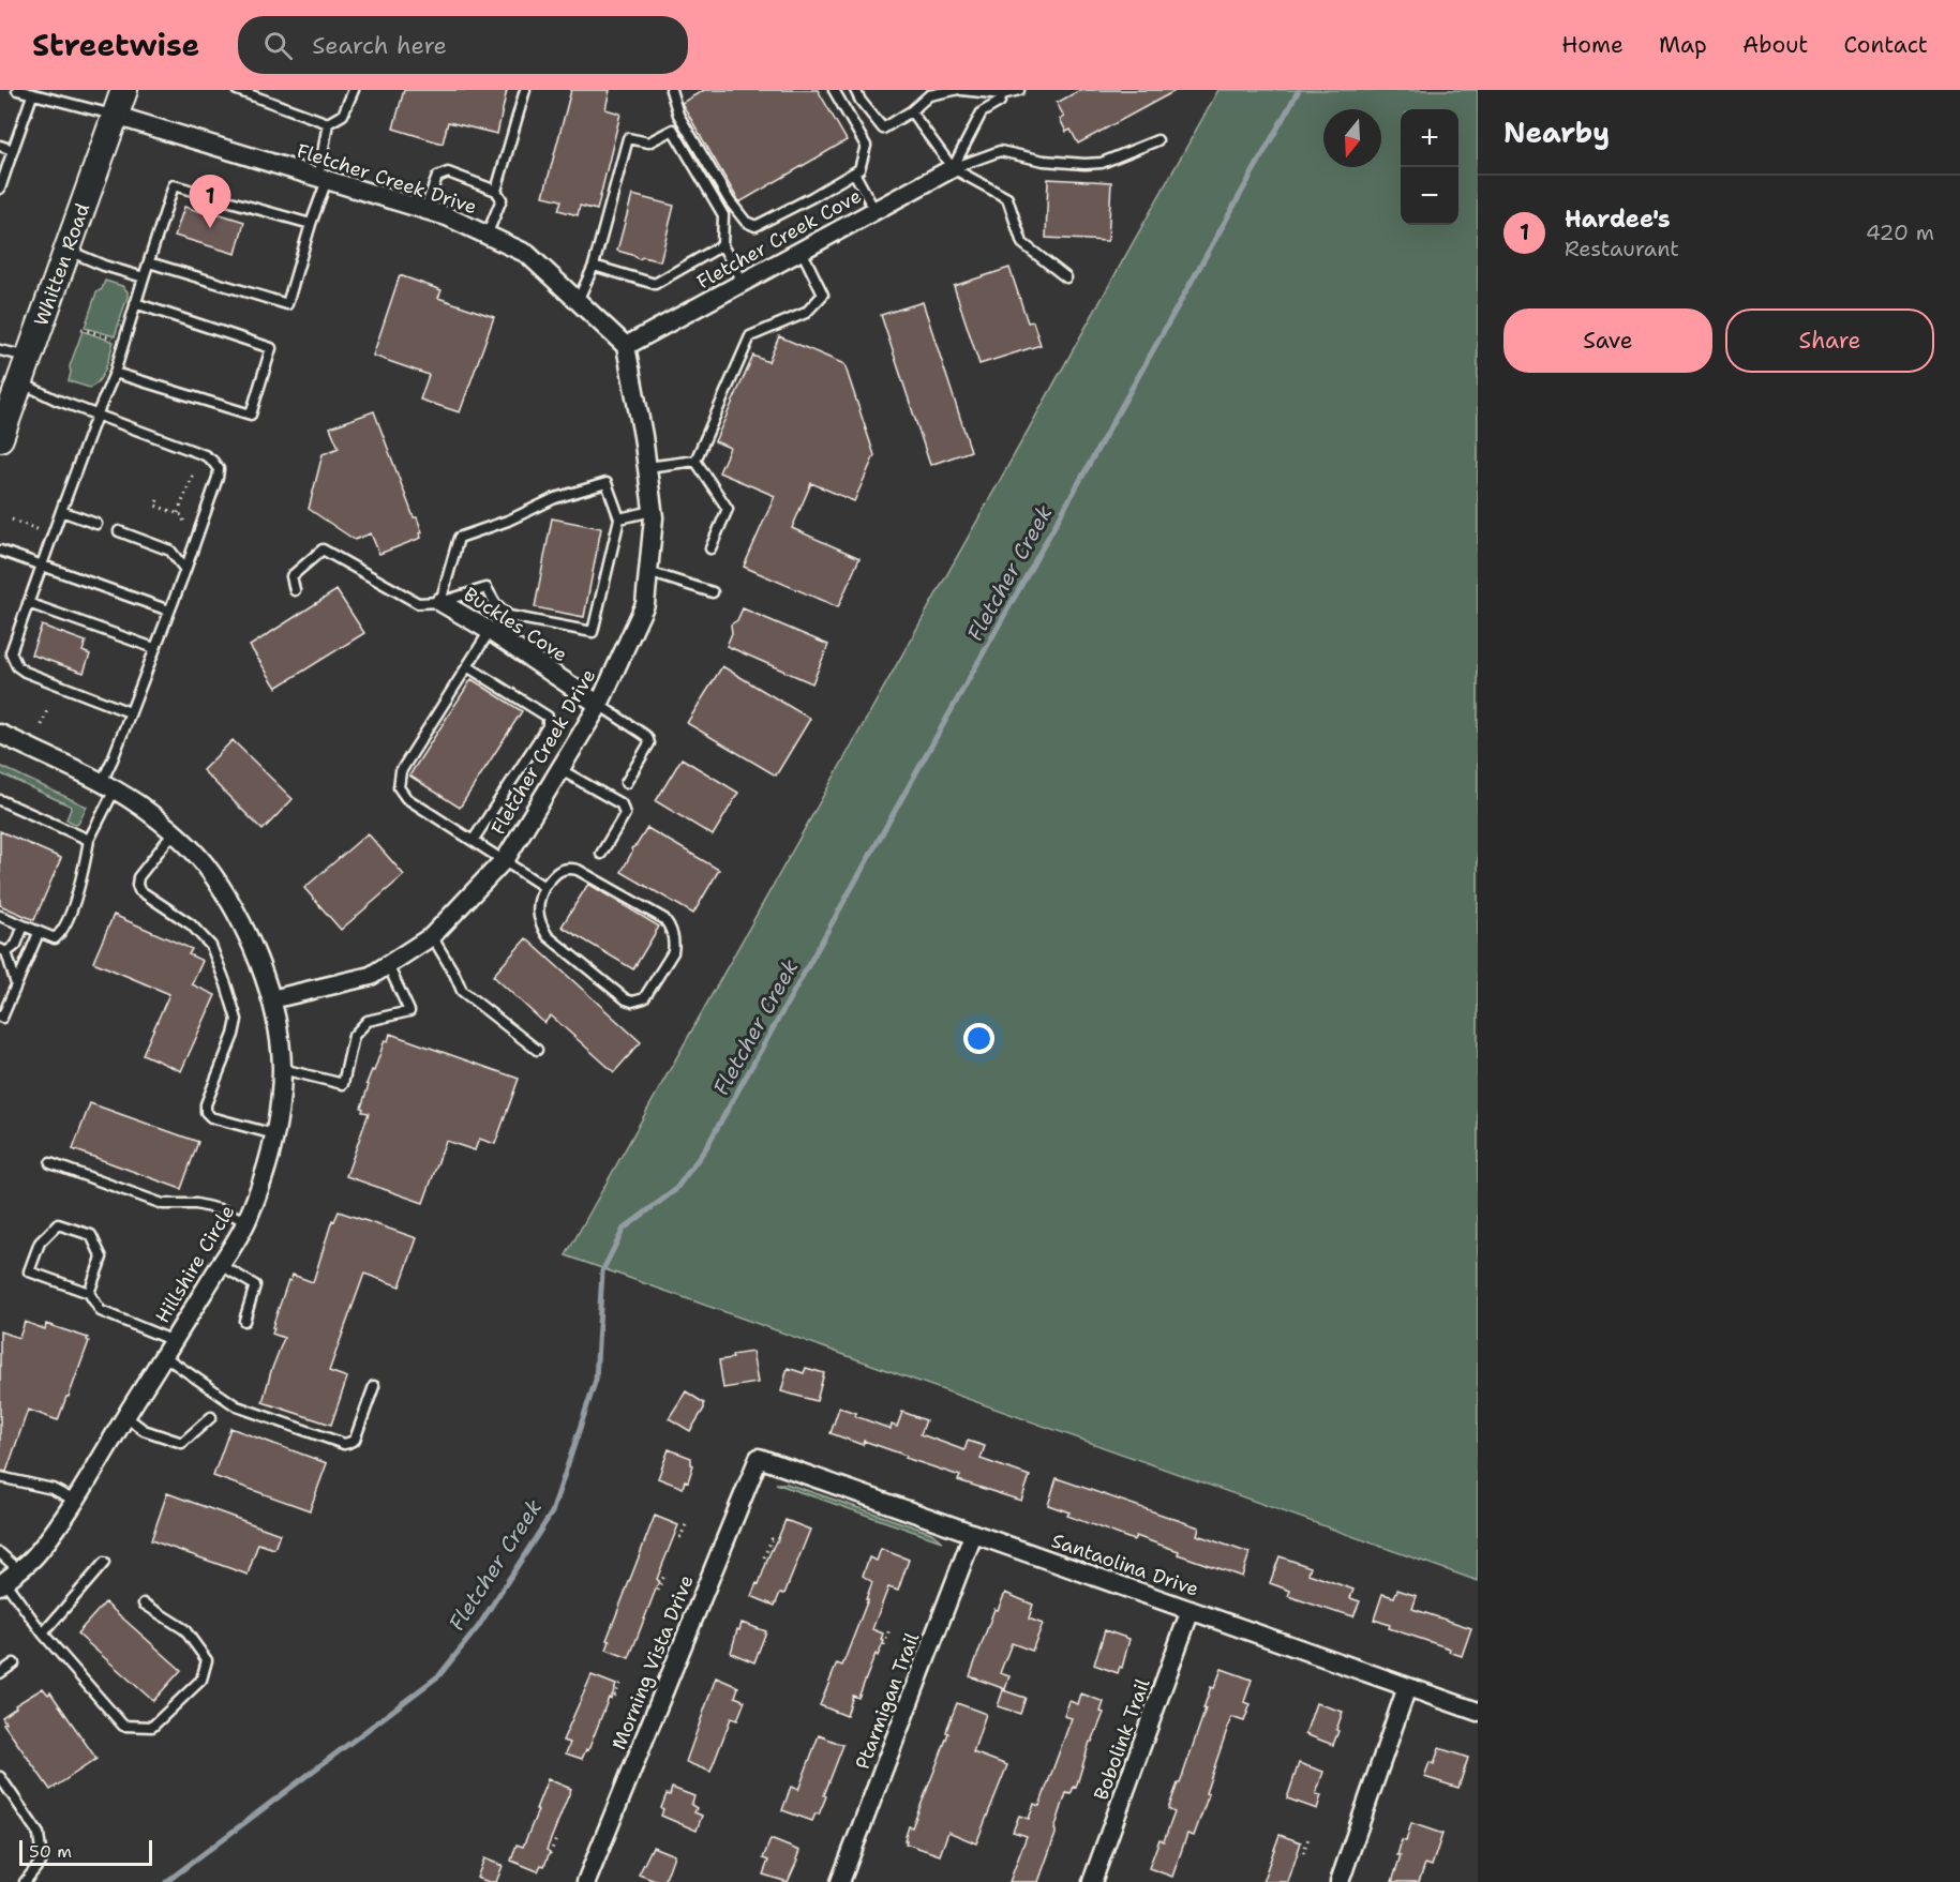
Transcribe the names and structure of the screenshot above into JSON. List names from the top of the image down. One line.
{"streets":{"main road":["Whitten Road"],"street":["Fletcher Creek Drive","Fletcher Creek Cove","Buckles Cove","Hillshire Circle","Santaolina Drive","Morning Vista Drive","Ptarmigan Trail","Bobolink Trail"]},"crossings":[["Fletcher Creek Drive","Fletcher Creek Cove"],["Fletcher Creek Drive","Whitten Road"],["Fletcher Creek Drive","Buckles Cove"],["Fletcher Creek Drive","Hillshire Circle"],["Santaolina Drive","Morning Vista Drive"],["Santaolina Drive","Ptarmigan Trail"],["Santaolina Drive","Bobolink Trail"]],"water":["Fletcher Creek"],"scale_bar":"50 m","north":"bottom","page":{"header":"Streetwise","search":"Search here","nav":["Home","Map","About","Contact"],"heading":"Nearby","map_buttons":["+","−"],"list":[{"mark":"1","name":"Hardee's","note":"Restaurant","value":"420 m"}],"pins":"1","buttons":["Save","Share"],"scale":"50 m"}}
